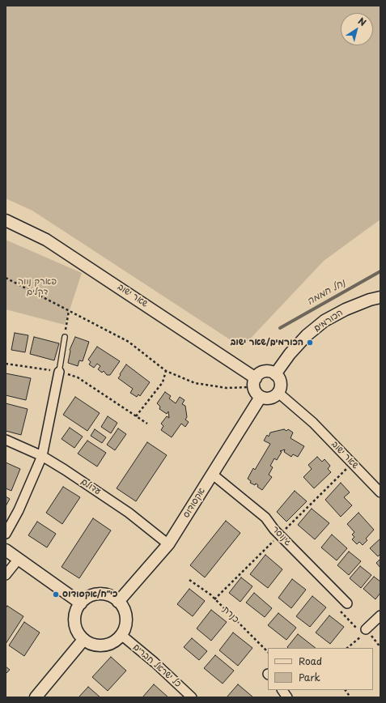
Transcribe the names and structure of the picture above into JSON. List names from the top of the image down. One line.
{"streets":{"street":["שאר ישוב","הכורמים","עדולם","אקסודוס","גינוסר","כל ישראל חברים"],"path":["כנרת"]},"crossings":[["שאר ישוב","הכורמים"],["שאר ישוב","אקסודוס"],["הכורמים","אקסודוס"],["עדולם","אקסודוס"],["אקסודוס","גינוסר"],["אקסודוס","כל ישראל חברים"]],"water":["נחל חממה"],"parks":["פארק נווה דקלים"],"places":["הכורמים/שאר ישוב","כי״ח/אקסודוס"],"legend":["Road","Park"],"north":"top right"}
